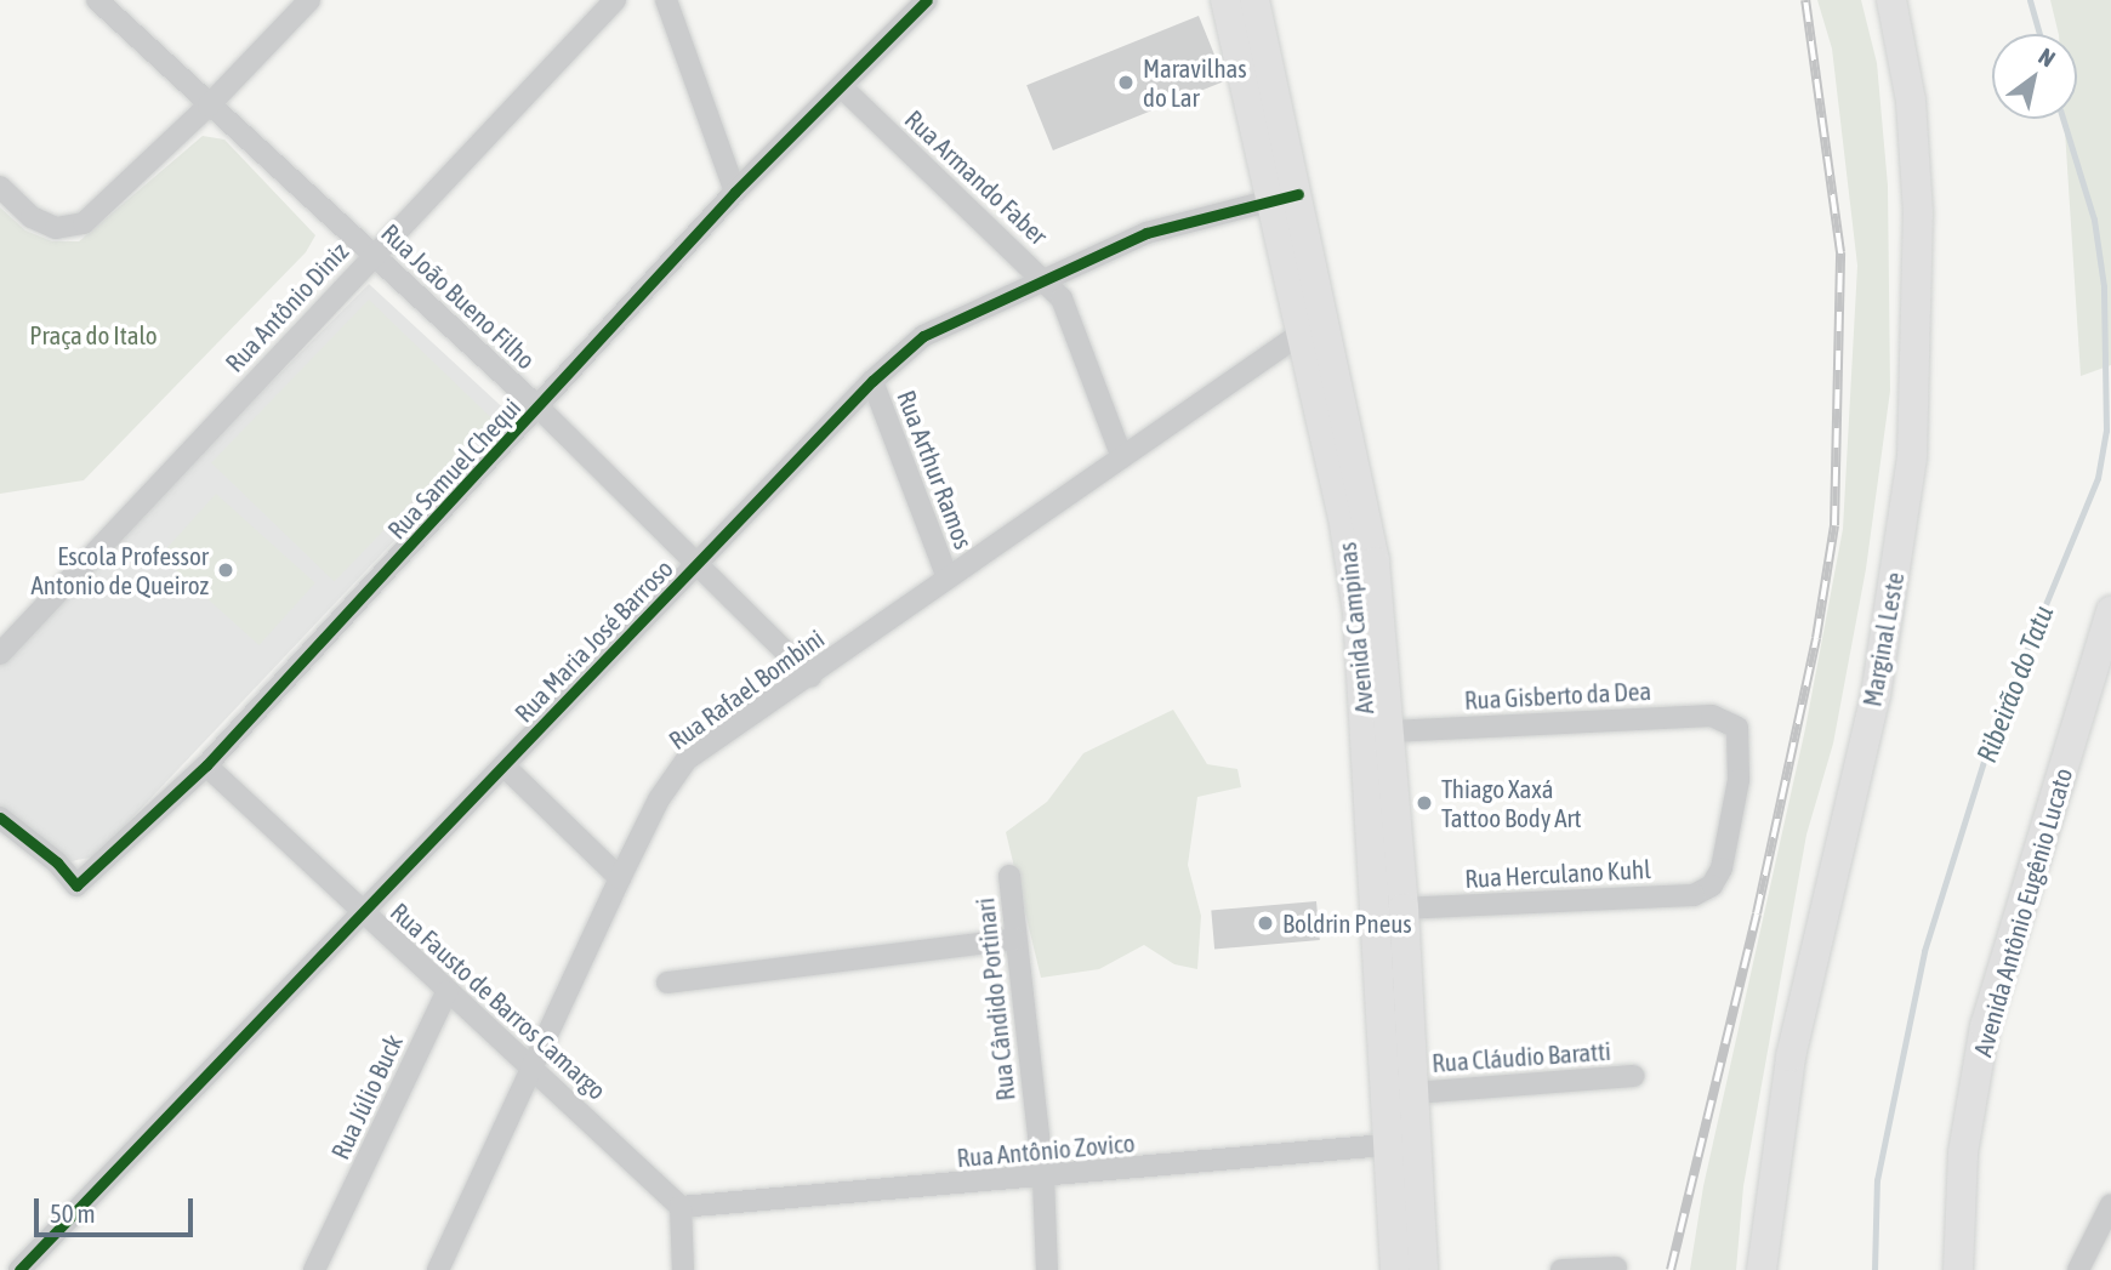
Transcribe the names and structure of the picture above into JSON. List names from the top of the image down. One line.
{"streets":{"main road":["Avenida Campinas","Marginal Leste","Avenida Antônio Eugênio Lucato"],"street":["Rua Armando Faber","Rua João Bueno Filho","Rua Antônio Diniz","Rua Samuel Chequi","Rua Arthur Ramos","Rua Maria José Barroso","Rua Rafael Bombini","Rua Gisberto da Dea","Rua Herculano Kuhl","Rua Cândido Portinari","Rua Fausto de Barros Camargo","Rua Cláudio Baratti","Rua Júlio Buck","Rua Antônio Zovico"]},"crossings":[["Rua Armando Faber","Rua Samuel Chequi"],["Rua Armando Faber","Rua Maria José Barroso"],["Rua Armando Faber","Rua Rafael Bombini"],["Rua João Bueno Filho","Rua Antônio Diniz"],["Rua João Bueno Filho","Rua Samuel Chequi"],["Rua João Bueno Filho","Rua Maria José Barroso"],["Rua João Bueno Filho","Rua Rafael Bombini"],["Rua Samuel Chequi","Rua Fausto de Barros Camargo"],["Rua Arthur Ramos","Rua Maria José Barroso"],["Rua Arthur Ramos","Rua Rafael Bombini"],["Avenida Campinas","Rua Maria José Barroso"],["Avenida Campinas","Rua Rafael Bombini"],["Avenida Campinas","Rua Gisberto da Dea"],["Avenida Campinas","Rua Herculano Kuhl"],["Avenida Campinas","Rua Cláudio Baratti"],["Avenida Campinas","Rua Antônio Zovico"],["Rua Maria José Barroso","Rua Fausto de Barros Camargo"],["Rua Rafael Bombini","Rua Fausto de Barros Camargo"],["Rua Gisberto da Dea","Rua Herculano Kuhl"],["Rua Cândido Portinari","Rua Antônio Zovico"],["Rua Fausto de Barros Camargo","Rua Júlio Buck"],["Rua Fausto de Barros Camargo","Rua Antônio Zovico"]],"water":["Ribeirão do Tatu"],"parks":["Praça do Italo"],"places":["Maravilhas do Lar","Escola Professor Antonio de Queiroz","Thiago Xaxá Tattoo Body Art","Boldrin Pneus"],"scale_bar":"50 m","north":"top right"}
